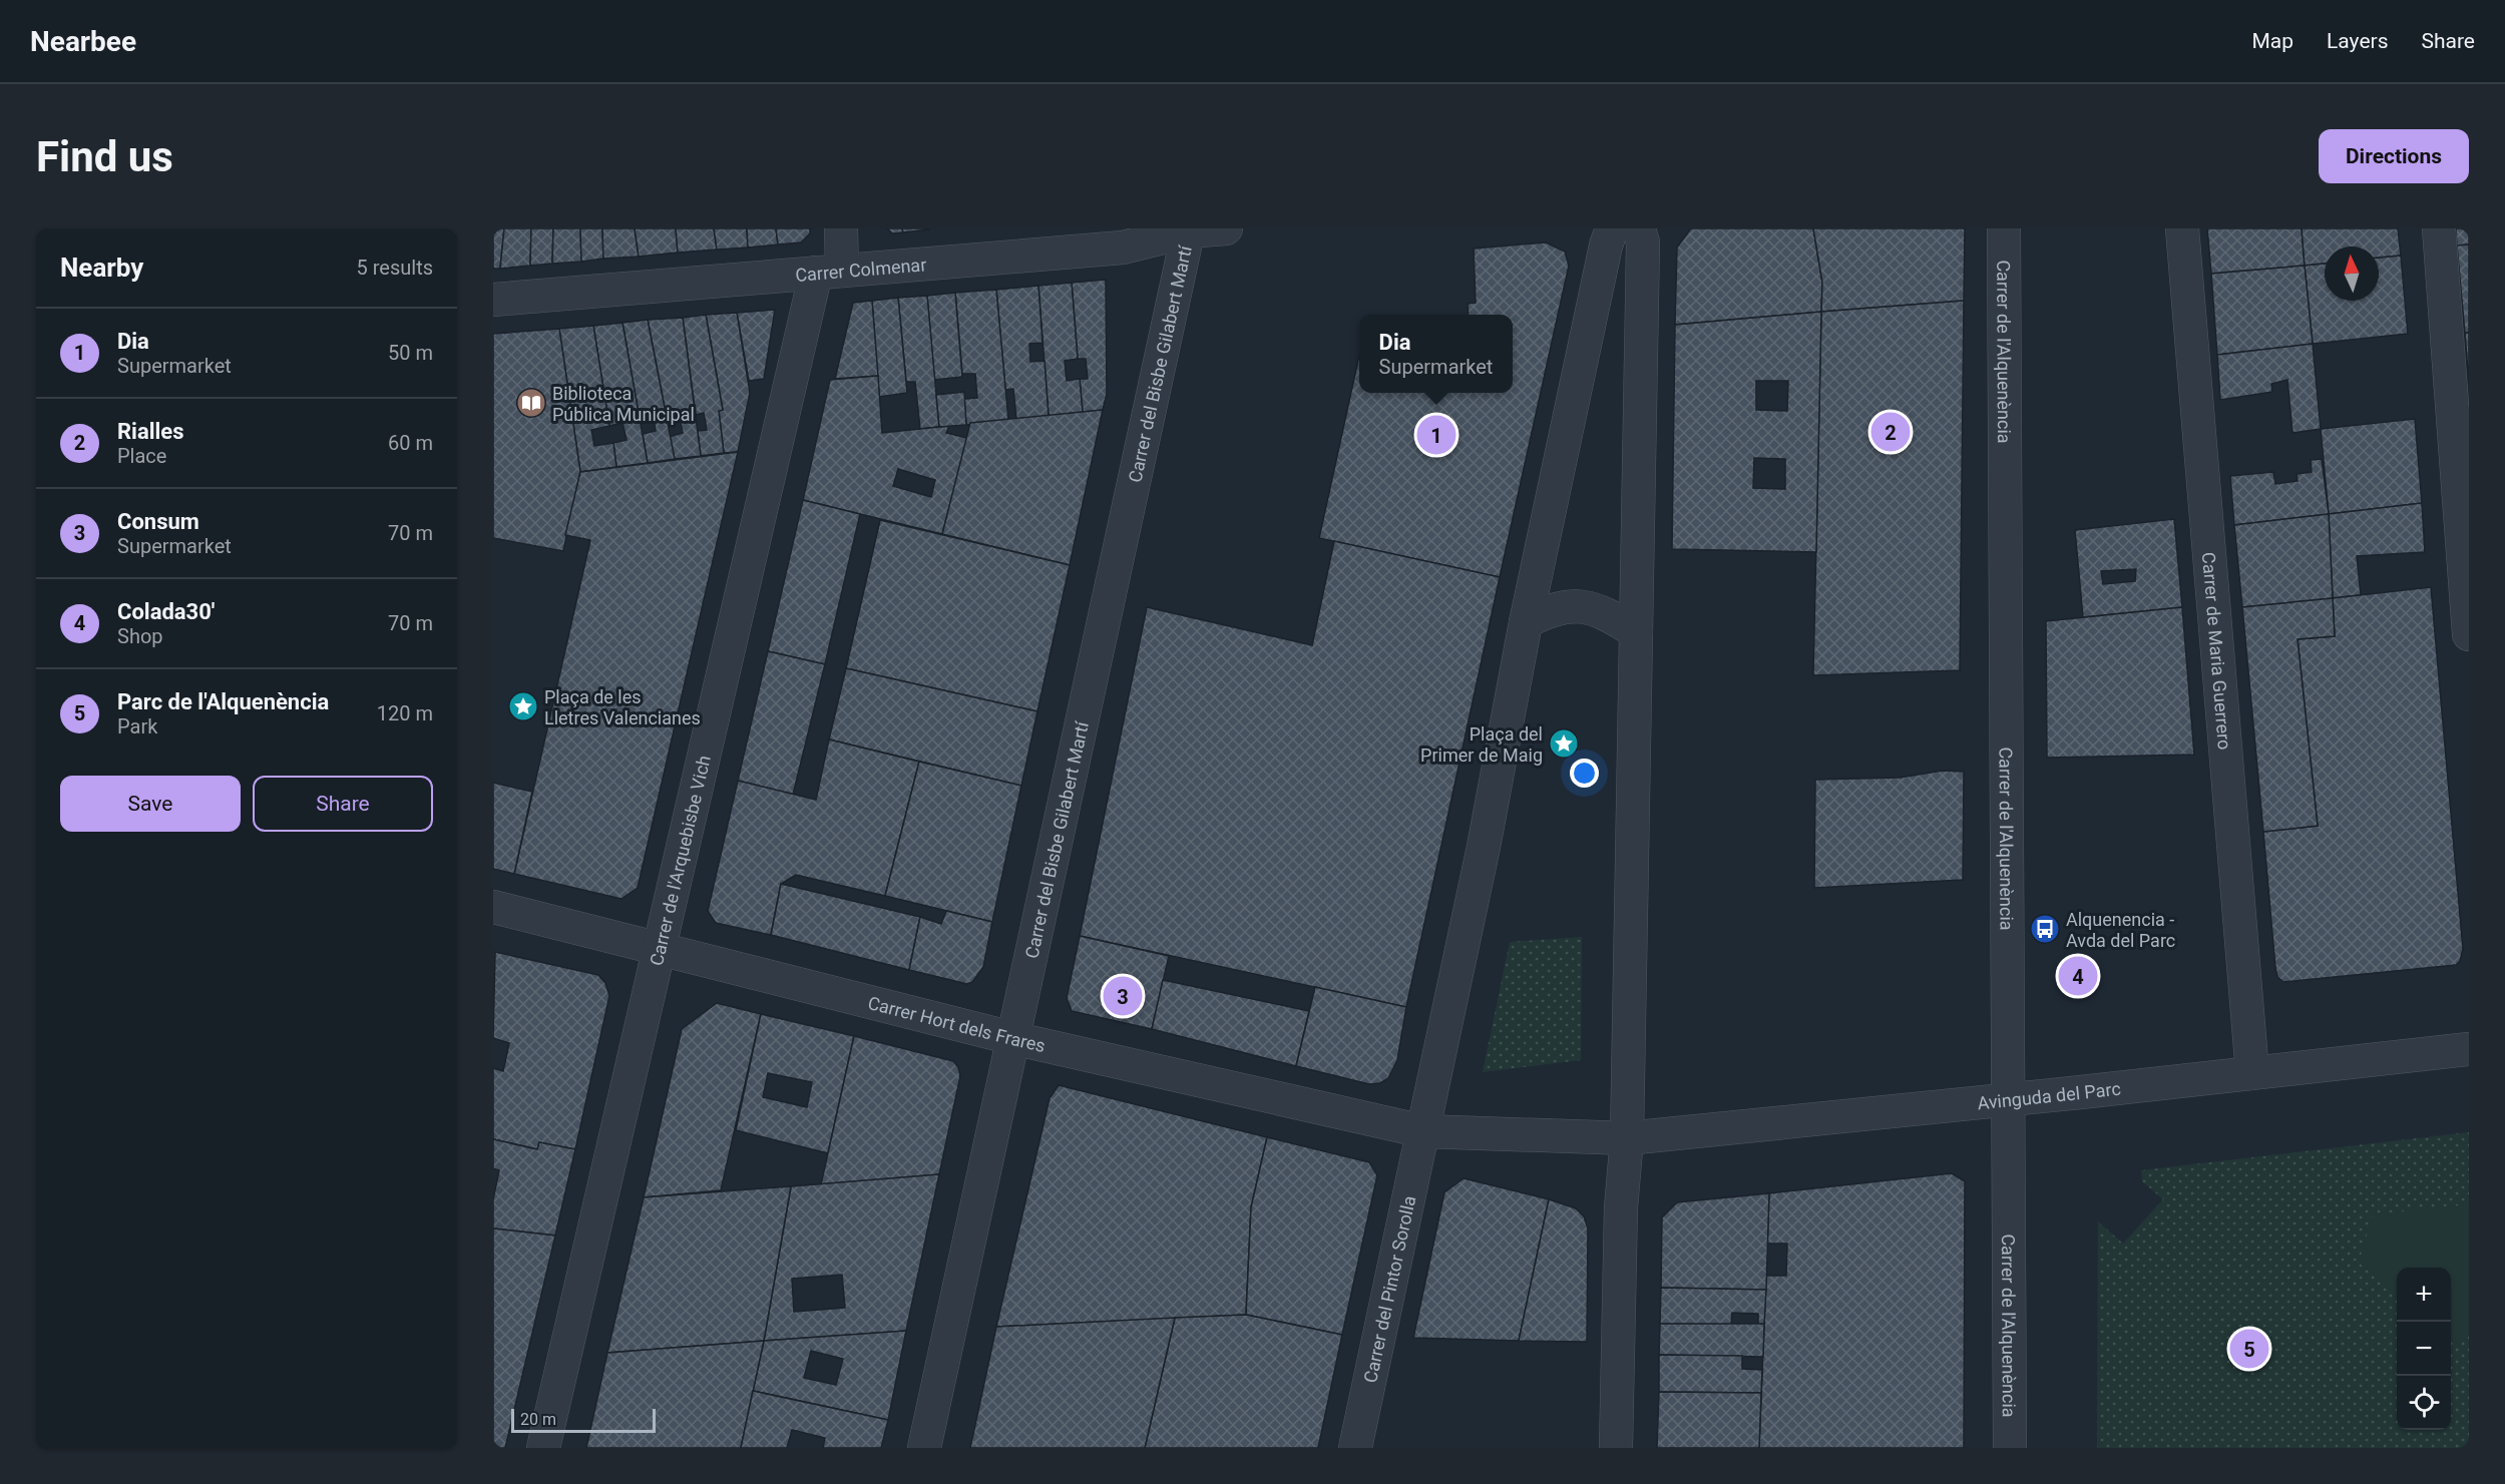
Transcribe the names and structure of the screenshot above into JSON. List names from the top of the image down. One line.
{"streets":{"street":["Carrer Colmenar","Carrer de l'Alquenència","Carrer del Bisbe Gilabert Martí","Carrer de Maria Guerrero","Carrer de l'Arquebisbe Vich","Carrer Hort dels Frares","Avinguda del Parc","Carrer del Pintor Sorolla"]},"crossings":[["Carrer Colmenar","Carrer del Bisbe Gilabert Martí"],["Carrer Colmenar","Carrer de l'Arquebisbe Vich"],["Carrer de l'Alquenència","Avinguda del Parc"],["Carrer del Bisbe Gilabert Martí","Carrer Hort dels Frares"],["Carrer de Maria Guerrero","Avinguda del Parc"],["Carrer de l'Arquebisbe Vich","Carrer Hort dels Frares"],["Carrer Hort dels Frares","Carrer del Pintor Sorolla"]],"places":{"library":["Biblioteca Pública Municipal"],"place":["Plaça de les Lletres Valencianes","Plaça del Primer de Maig"],"bus stop":["Alquenencia - Avda del Parc"]},"scale_bar":"20 m","north":"top","page":{"header":"Nearbee","nav":["Map","Layers","Share"],"buttons":["Directions",["Save","Share"]],"title":"Find us","heading":["Nearby","5 results"],"list":[{"mark":"1","name":"Dia","note":"Supermarket","value":"50 m"},{"mark":"2","name":"Rialles","note":"Place","value":"60 m"},{"mark":"3","name":"Consum","note":"Supermarket","value":"70 m"},{"mark":"4","name":"Colada30'","note":"Shop","value":"70 m"},{"mark":"5","name":"Parc de l'Alquenència","note":"Park","value":"120 m"}],"popup":["Dia","Supermarket"],"pins":["2","1","4","3","5"],"map_buttons":["+","−"],"scale":"20 m"}}
